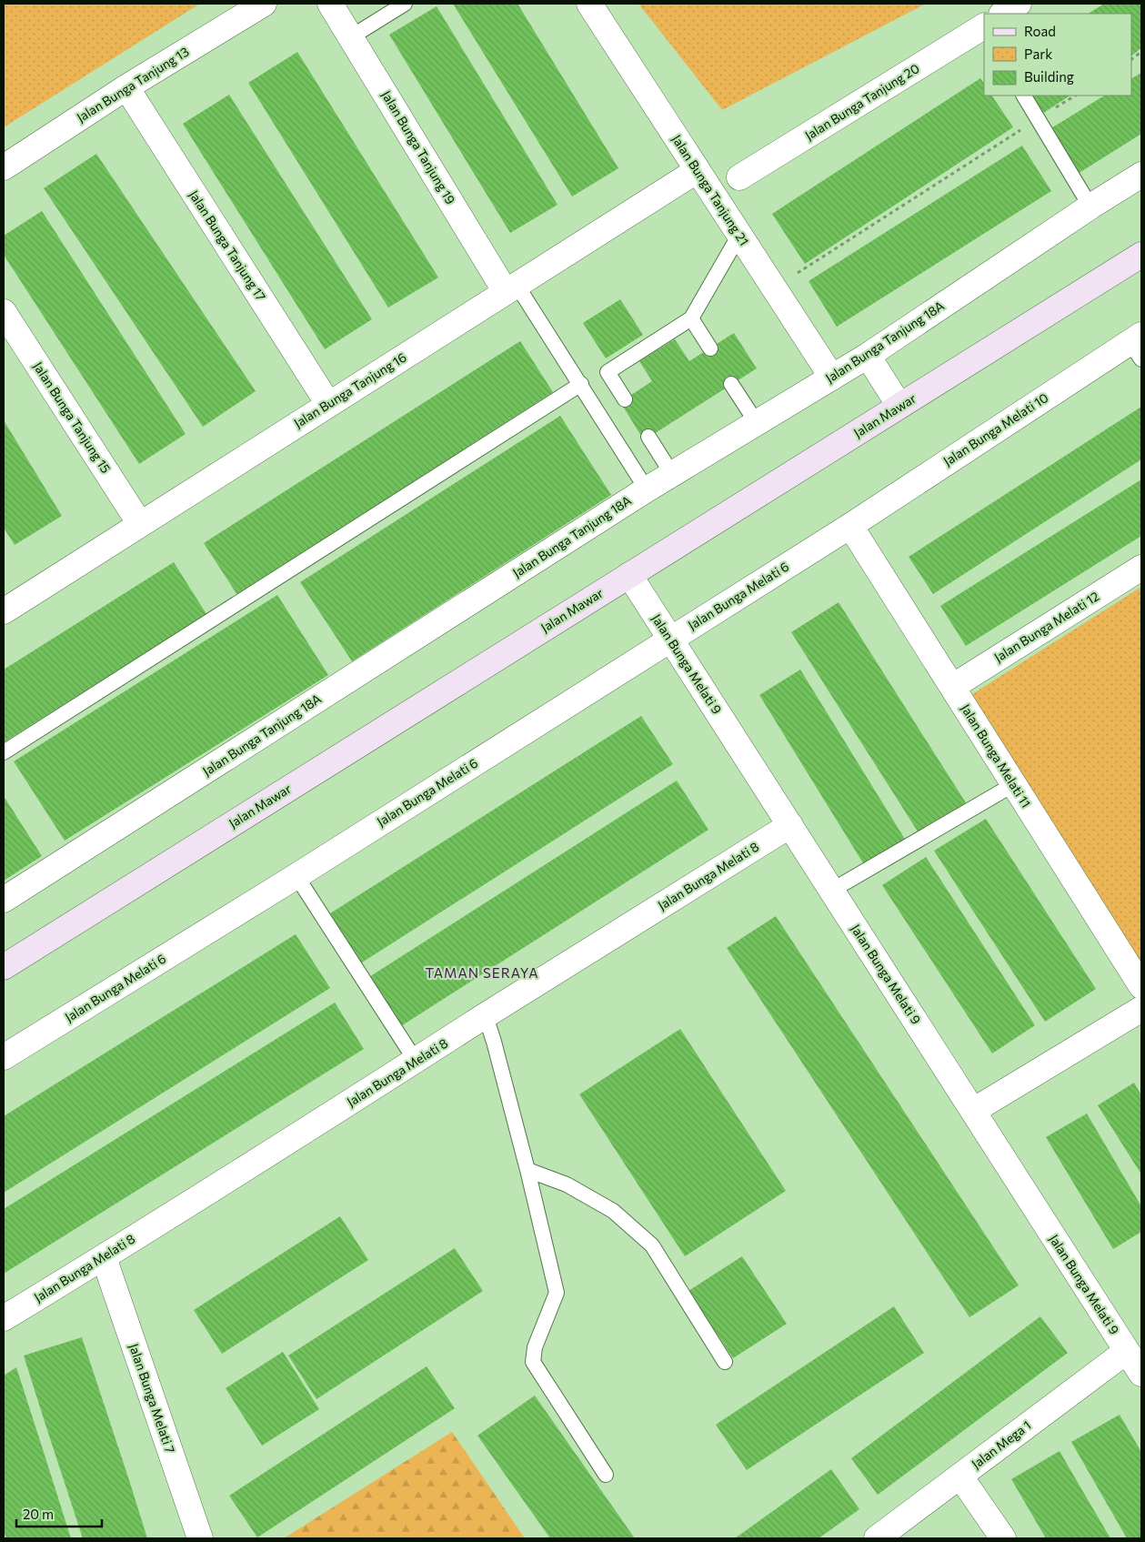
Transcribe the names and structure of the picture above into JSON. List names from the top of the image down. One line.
{"streets":{"street":["Jalan Bunga Tanjung 13","Jalan Bunga Tanjung 20","Jalan Bunga Tanjung 19","Jalan Bunga Tanjung 21","Jalan Bunga Tanjung 17","Jalan Bunga Tanjung 18A","Jalan Bunga Tanjung 16","Jalan Mawar","Jalan Bunga Tanjung 15","Jalan Bunga Melati 10","Jalan Bunga Melati 6","Jalan Bunga Melati 12","Jalan Bunga Melati 9","Jalan Bunga Melati 11","Jalan Bunga Melati 8","Jalan Bunga Melati 7","Jalan Mega 1"]},"crossings":[["Jalan Bunga Tanjung 13","Jalan Bunga Tanjung 17"],["Jalan Bunga Tanjung 19","Jalan Bunga Tanjung 16"],["Jalan Bunga Tanjung 21","Jalan Bunga Tanjung 18A"],["Jalan Bunga Tanjung 21","Jalan Bunga Tanjung 16"],["Jalan Bunga Tanjung 17","Jalan Bunga Tanjung 16"],["Jalan Bunga Tanjung 16","Jalan Bunga Tanjung 15"],["Jalan Mawar","Jalan Bunga Melati 9"],["Jalan Bunga Melati 10","Jalan Bunga Melati 6"],["Jalan Bunga Melati 10","Jalan Bunga Melati 11"],["Jalan Bunga Melati 6","Jalan Bunga Melati 9"],["Jalan Bunga Melati 6","Jalan Bunga Melati 11"],["Jalan Bunga Melati 12","Jalan Bunga Melati 11"],["Jalan Bunga Melati 9","Jalan Bunga Melati 8"],["Jalan Bunga Melati 9","Jalan Mega 1"],["Jalan Bunga Melati 8","Jalan Bunga Melati 7"]],"districts":["TAMAN SERAYA"],"legend":["Road","Park","Building"],"scale_bar":"20 m"}
